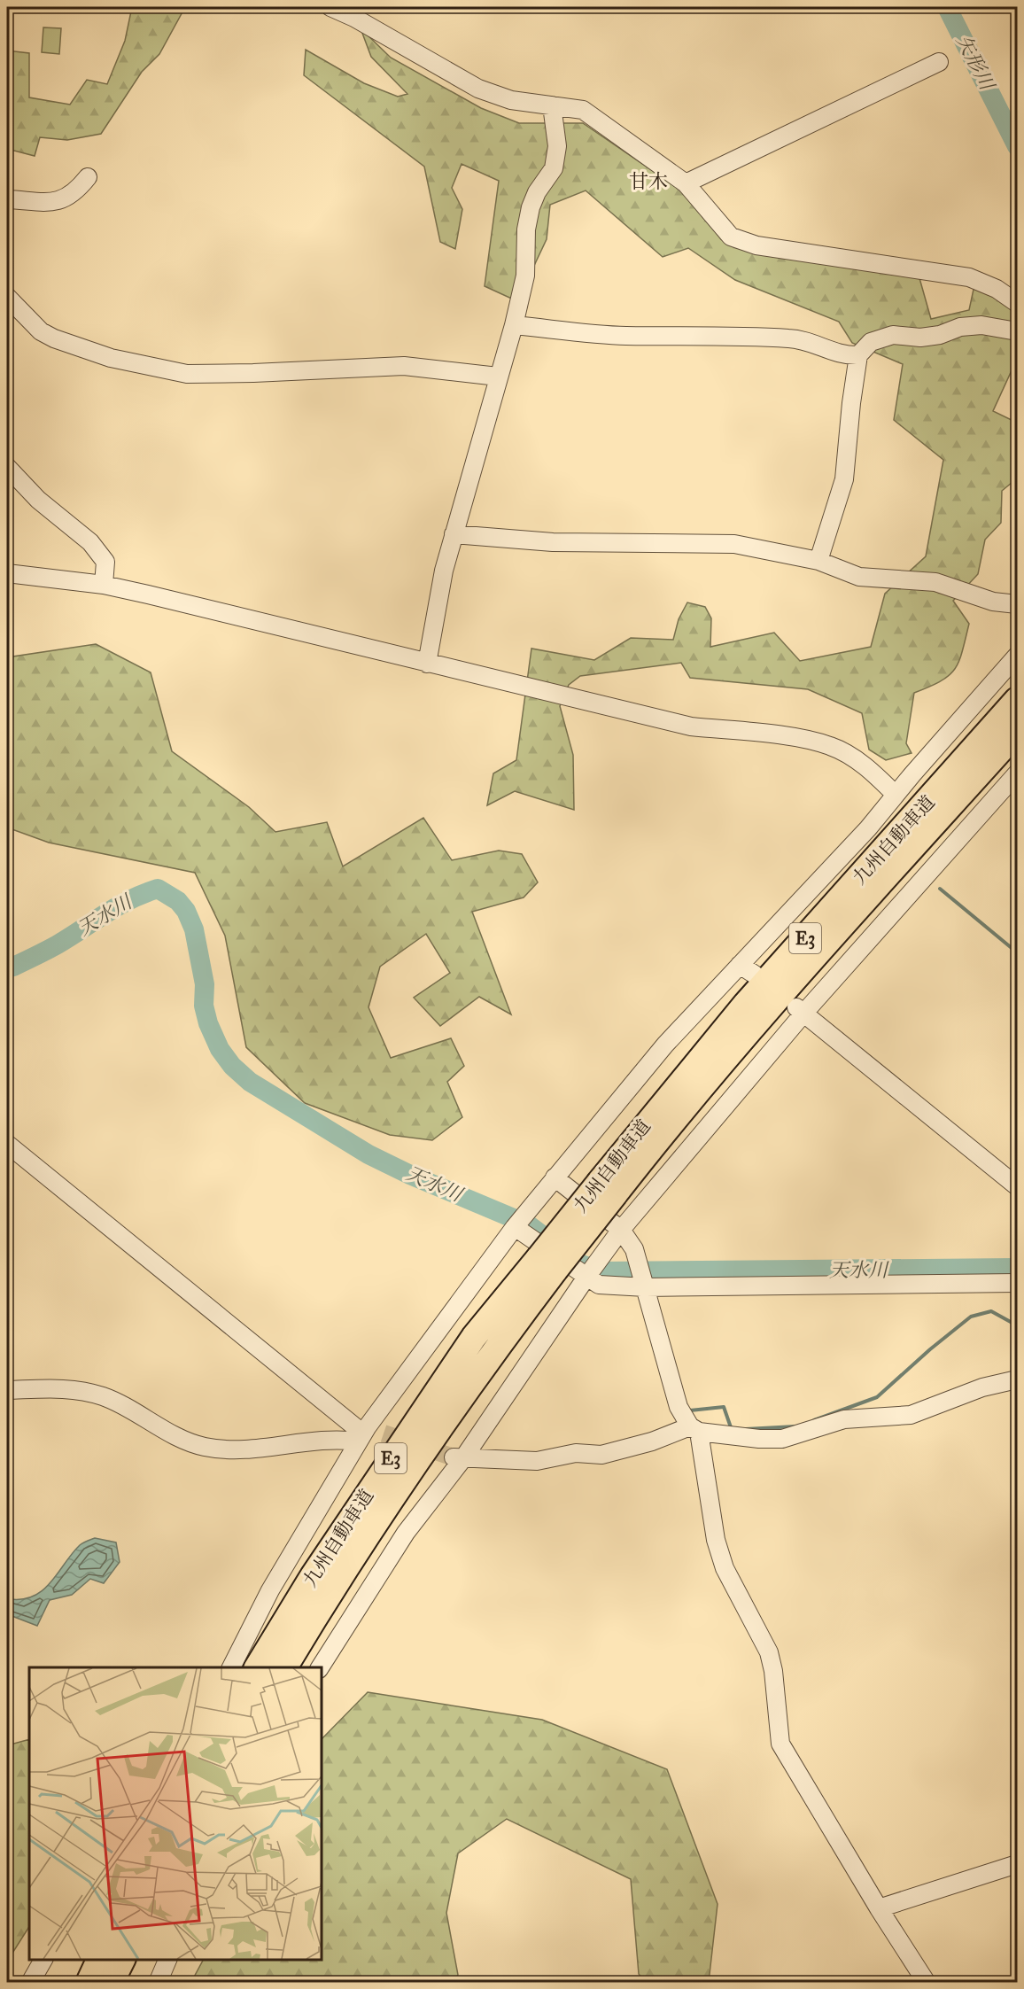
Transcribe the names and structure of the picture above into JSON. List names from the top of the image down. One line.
{"streets":{"highway":["九州自動車道","E3"]},"districts":["甘木"],"water":["矢形川","天水川"]}
